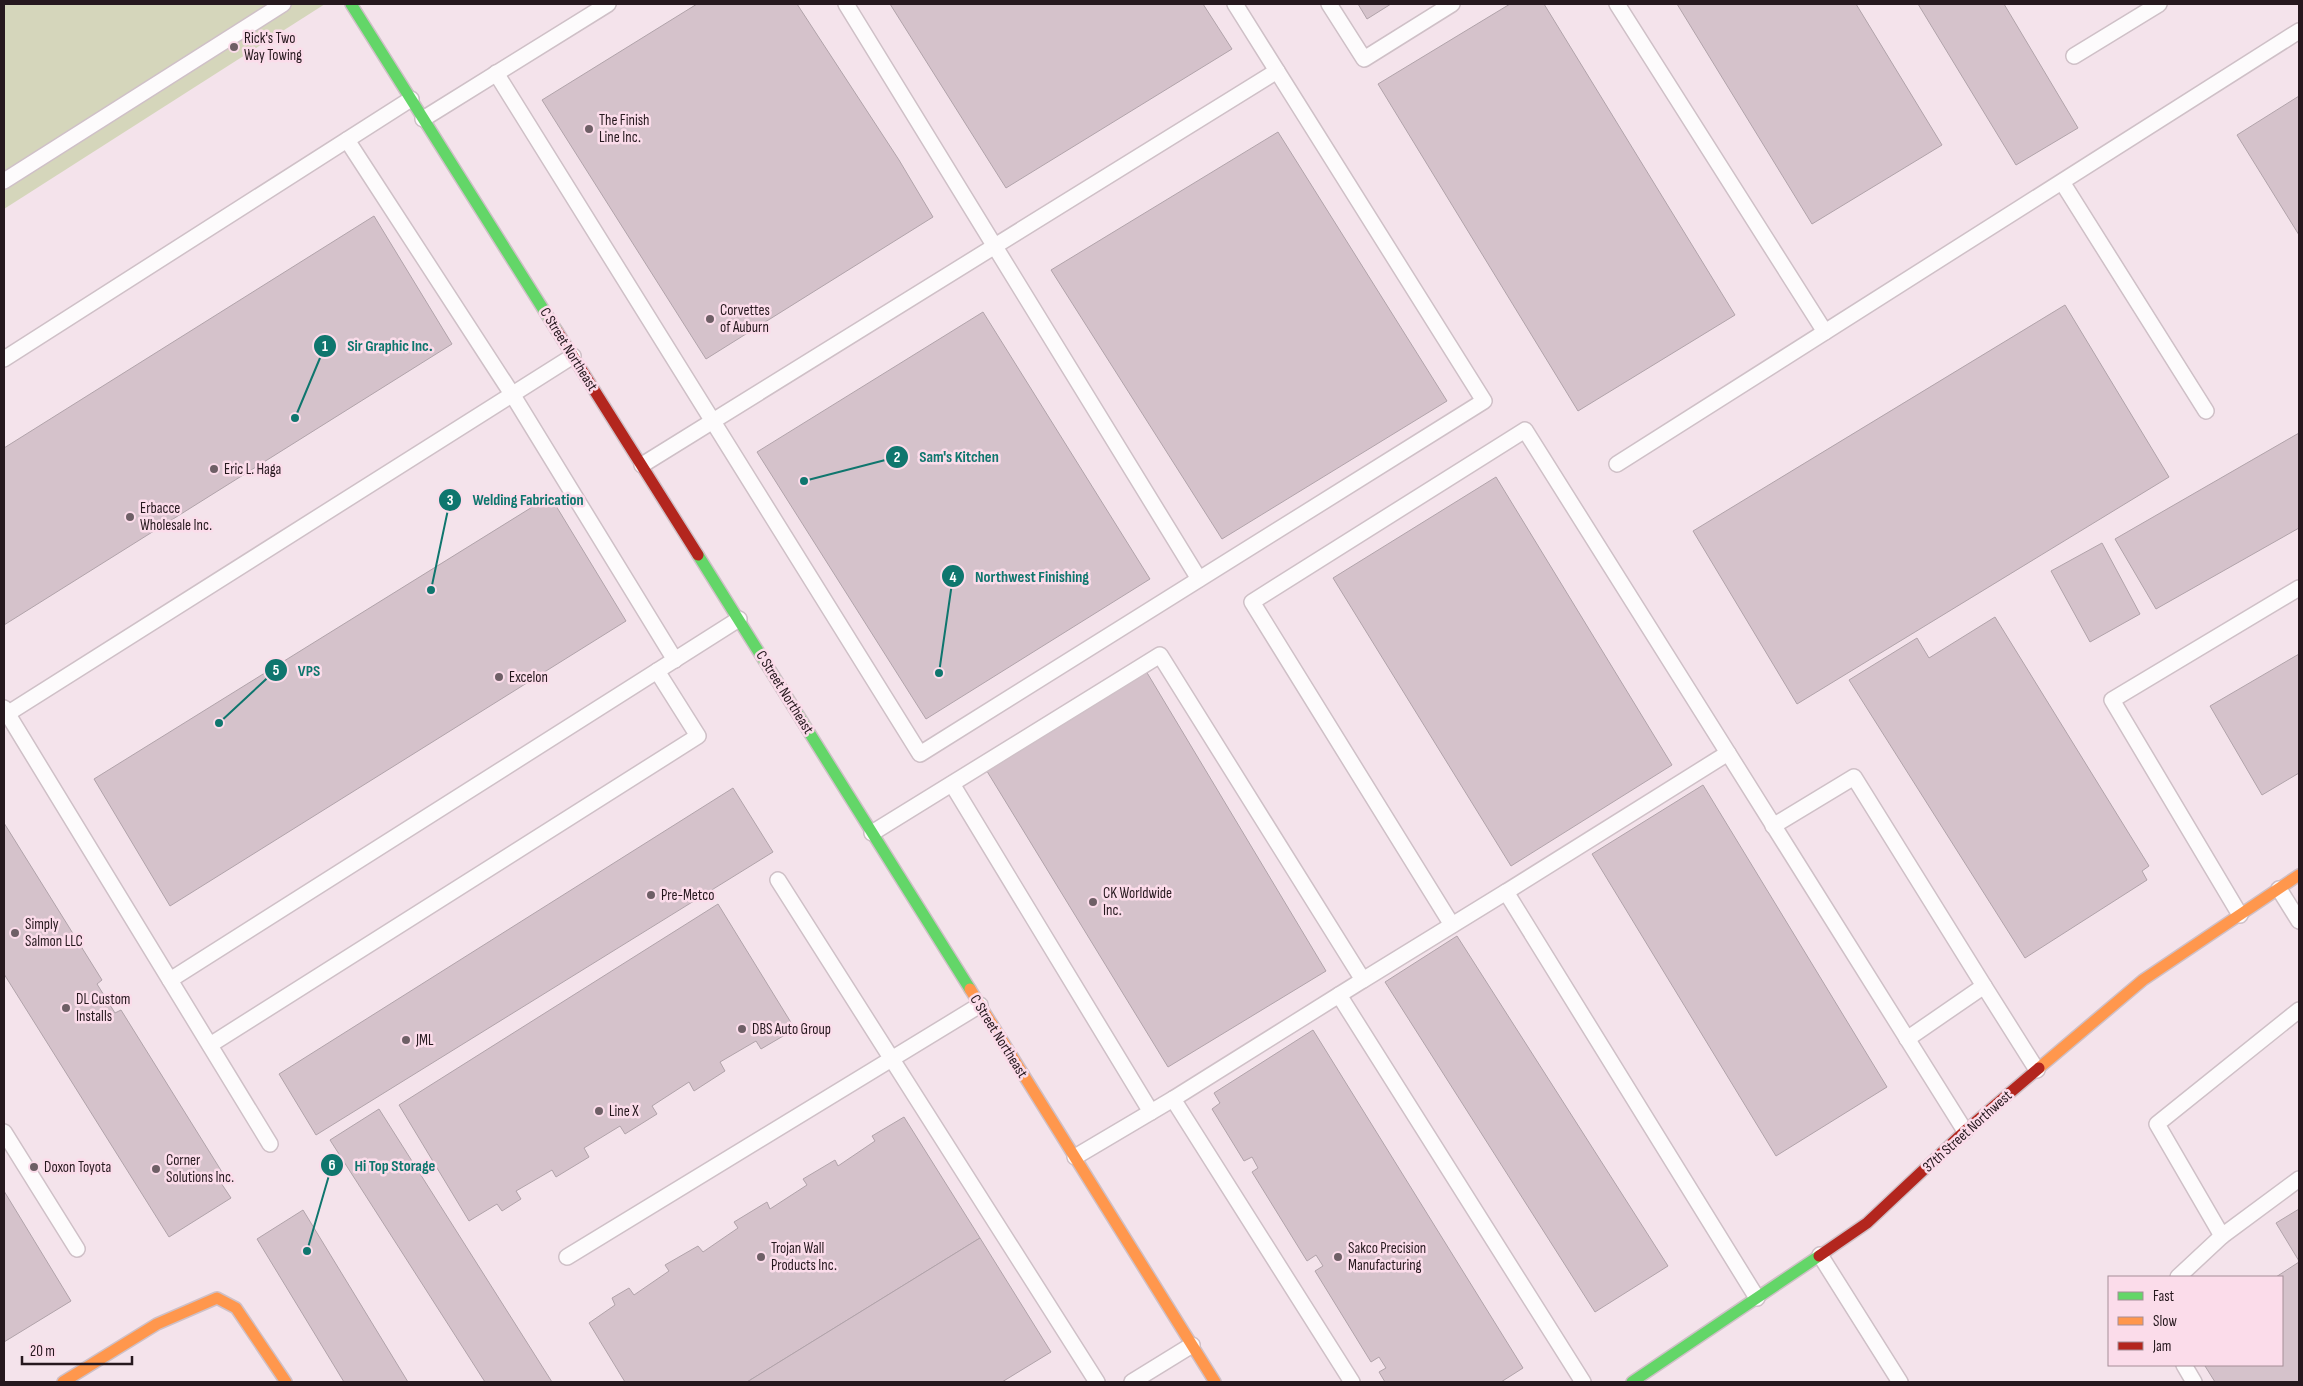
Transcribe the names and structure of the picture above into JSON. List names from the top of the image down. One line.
{"streets":{"street":["C Street Northeast","37th Street Northwest"]},"places":["Rick's Two Way Towing","The Finish Line Inc.","Corvettes of Auburn","Sir Graphic Inc.","Eric L. Haga","Sam's Kitchen","Erbacce Wholesale Inc.","Welding Fabrication","Northwest Finishing","Excelon","VPS","Pre-Metco","CK Worldwide Inc.","Simply Salmon LLC","DL Custom Installs","DBS Auto Group","JML","Line X","Doxon Toyota","Corner Solutions Inc.","Hi Top Storage","Trojan Wall Products Inc.","Sakco Precision Manufacturing"],"legend":["Fast","Slow","Jam"],"scale_bar":"20 m"}
